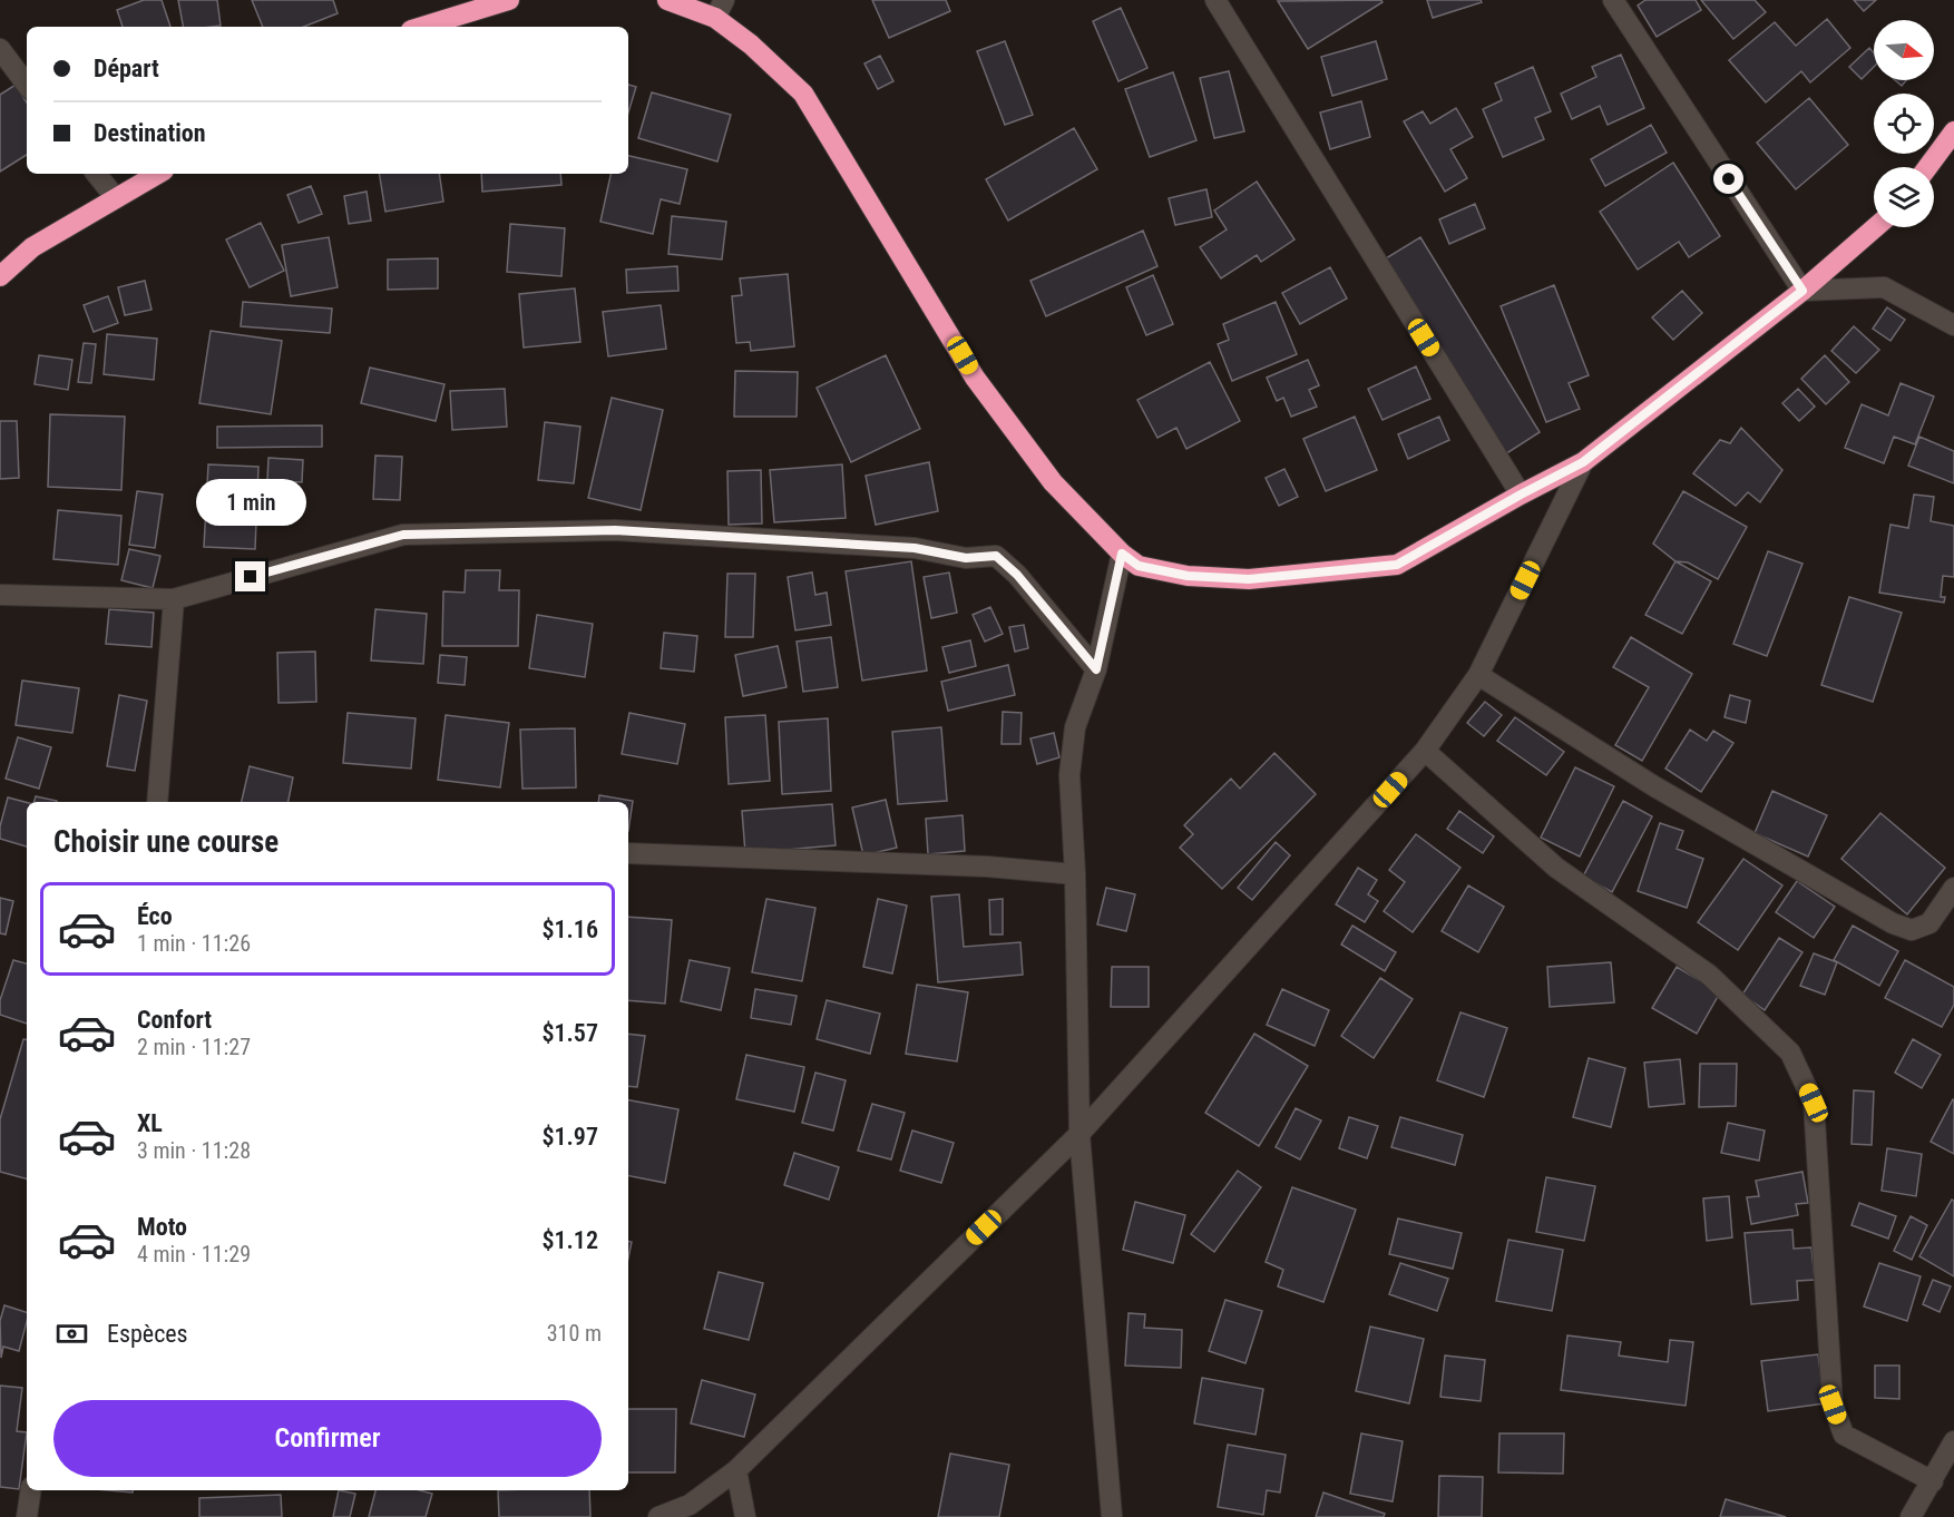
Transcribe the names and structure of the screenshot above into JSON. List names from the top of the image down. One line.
{"north":"right","page":{"banner":["Départ","Destination"],"bubble":"1 min","heading":"Choisir une course","list":[{"name":"Éco","note":"1 min · 11:26","value":"$1.16"},{"name":"Confort","note":"2 min · 11:27","value":"$1.57"},{"name":"XL","note":"3 min · 11:28","value":"$1.97"},{"name":"Moto","note":"4 min · 11:29","value":"$1.12"}],"pay":["Espèces","310 m"],"buttons":"Confirmer"}}
